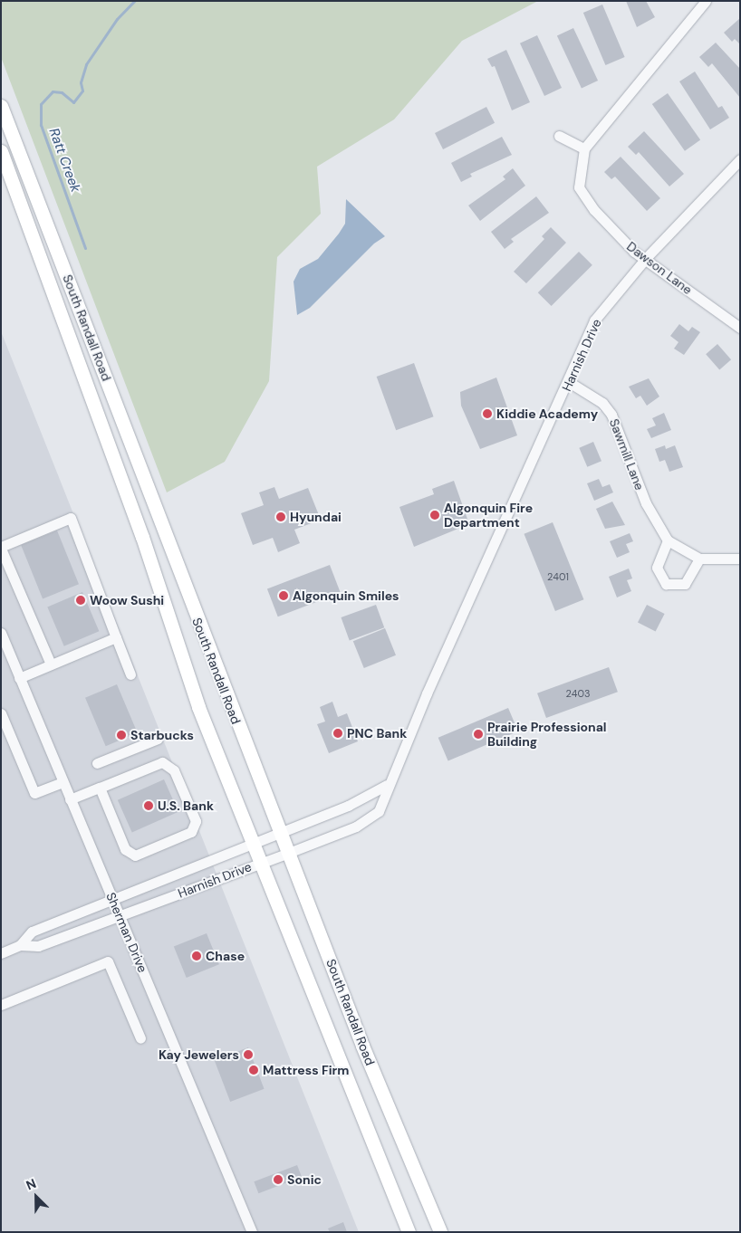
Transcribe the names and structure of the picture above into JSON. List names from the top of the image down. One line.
{"streets":{"main road":["South Randall Road"],"street":["Dawson Lane","Harnish Drive","Sawmill Lane","Sherman Drive"]},"crossings":[["Dawson Lane","Harnish Drive"],["South Randall Road","Harnish Drive"],["Harnish Drive","Sawmill Lane"],["Harnish Drive","Sherman Drive"]],"water":["Ratt Creek"],"places":["Kiddie Academy","Algonquin Fire Department","Hyundai","Algonquin Smiles","Woow Sushi","PNC Bank","Prairie Professional Building","Starbucks","U.S. Bank","Chase","Kay Jewelers","Mattress Firm","Sonic"],"house_numbers":["2401","2403"],"north":"top left"}
